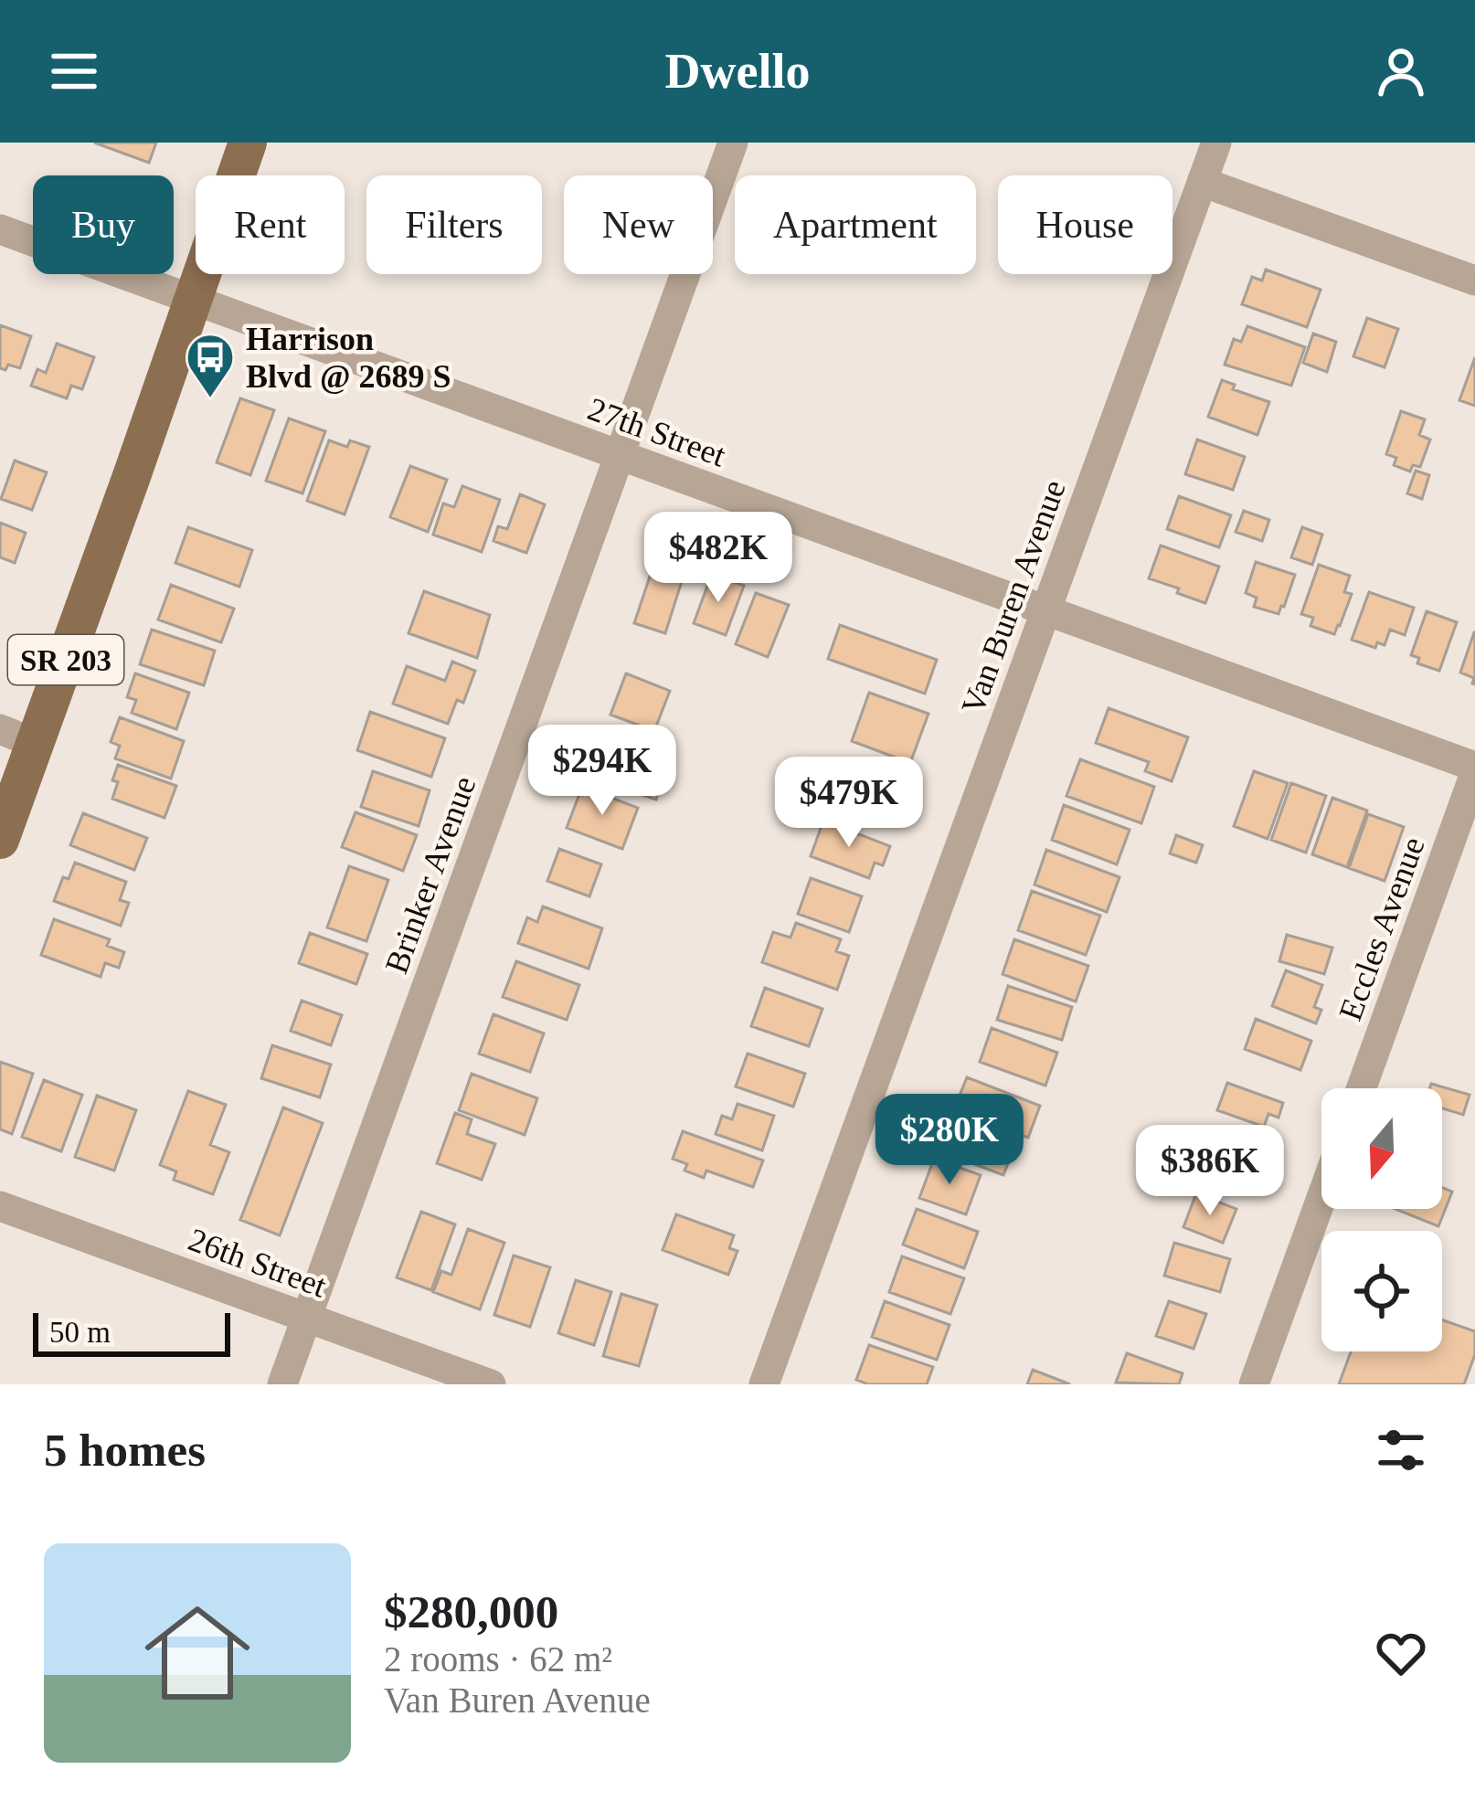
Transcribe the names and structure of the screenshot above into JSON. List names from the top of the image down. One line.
{"streets":{"main road":["SR 203"],"street":["27th Street","Van Buren Avenue","Brinker Avenue","Eccles Avenue","26th Street"]},"crossings":[["27th Street","Van Buren Avenue"],["27th Street","SR 203"],["27th Street","Brinker Avenue"],["27th Street","Eccles Avenue"],["Brinker Avenue","26th Street"]],"places":{"bus stop":["Harrison Blvd @ 2689 S"]},"scale_bar":"50 m","north":"bottom","page":{"header":"Dwello","chip":["Buy","Rent","Filters","New","Apartment","House"],"price":["$482K","$294K","$479K","$280K","$386K"],"scale":"50 m","heading":"5 homes","list":[{"name":"$280,000","note":"2 rooms · 62 m² · Van Buren Avenue"}]}}
